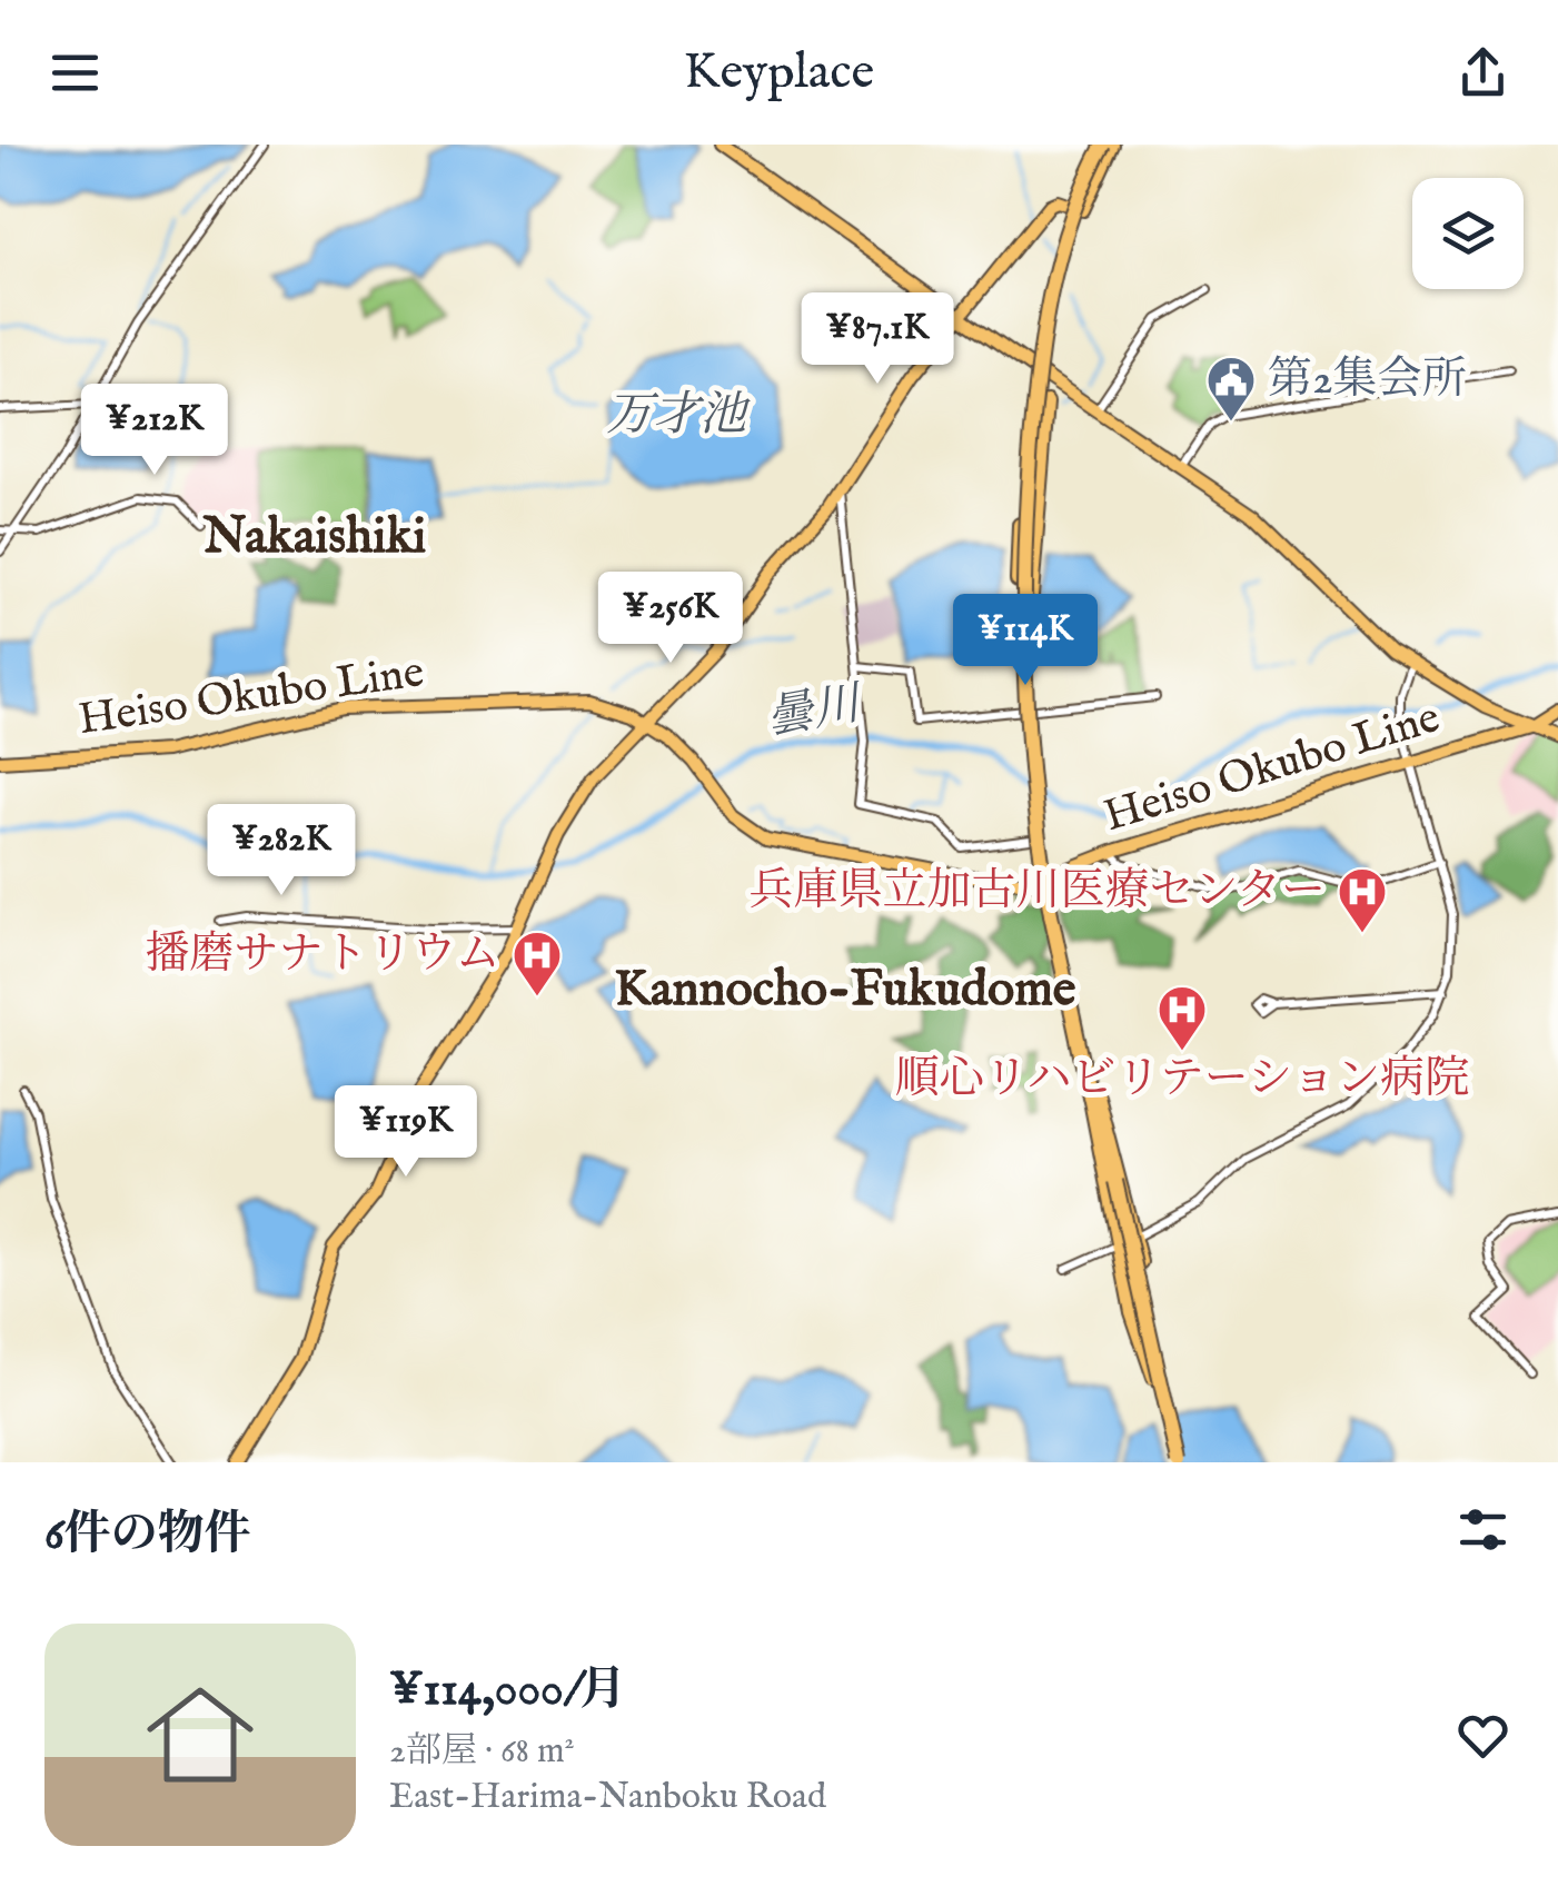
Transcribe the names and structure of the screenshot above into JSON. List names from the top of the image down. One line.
{"streets":{"main road":["Heiso Okubo Line"]},"districts":["Nakaishiki","Kannocho-Fukudome"],"water":["万才池","曇川"],"places":{"public building":["第2集会所"],"hospital":["兵庫県立加古川医療センター","播磨サナトリウム","順心リハビリテーション病院"]},"page":{"header":"Keyplace","price":["¥87.1K","¥212K","¥256K","¥114K","¥282K","¥119K"],"heading":"6件の物件","list":[{"name":"¥114,000/月","note":"2部屋 · 68 m² · East-Harima-Nanboku Road"}]}}
